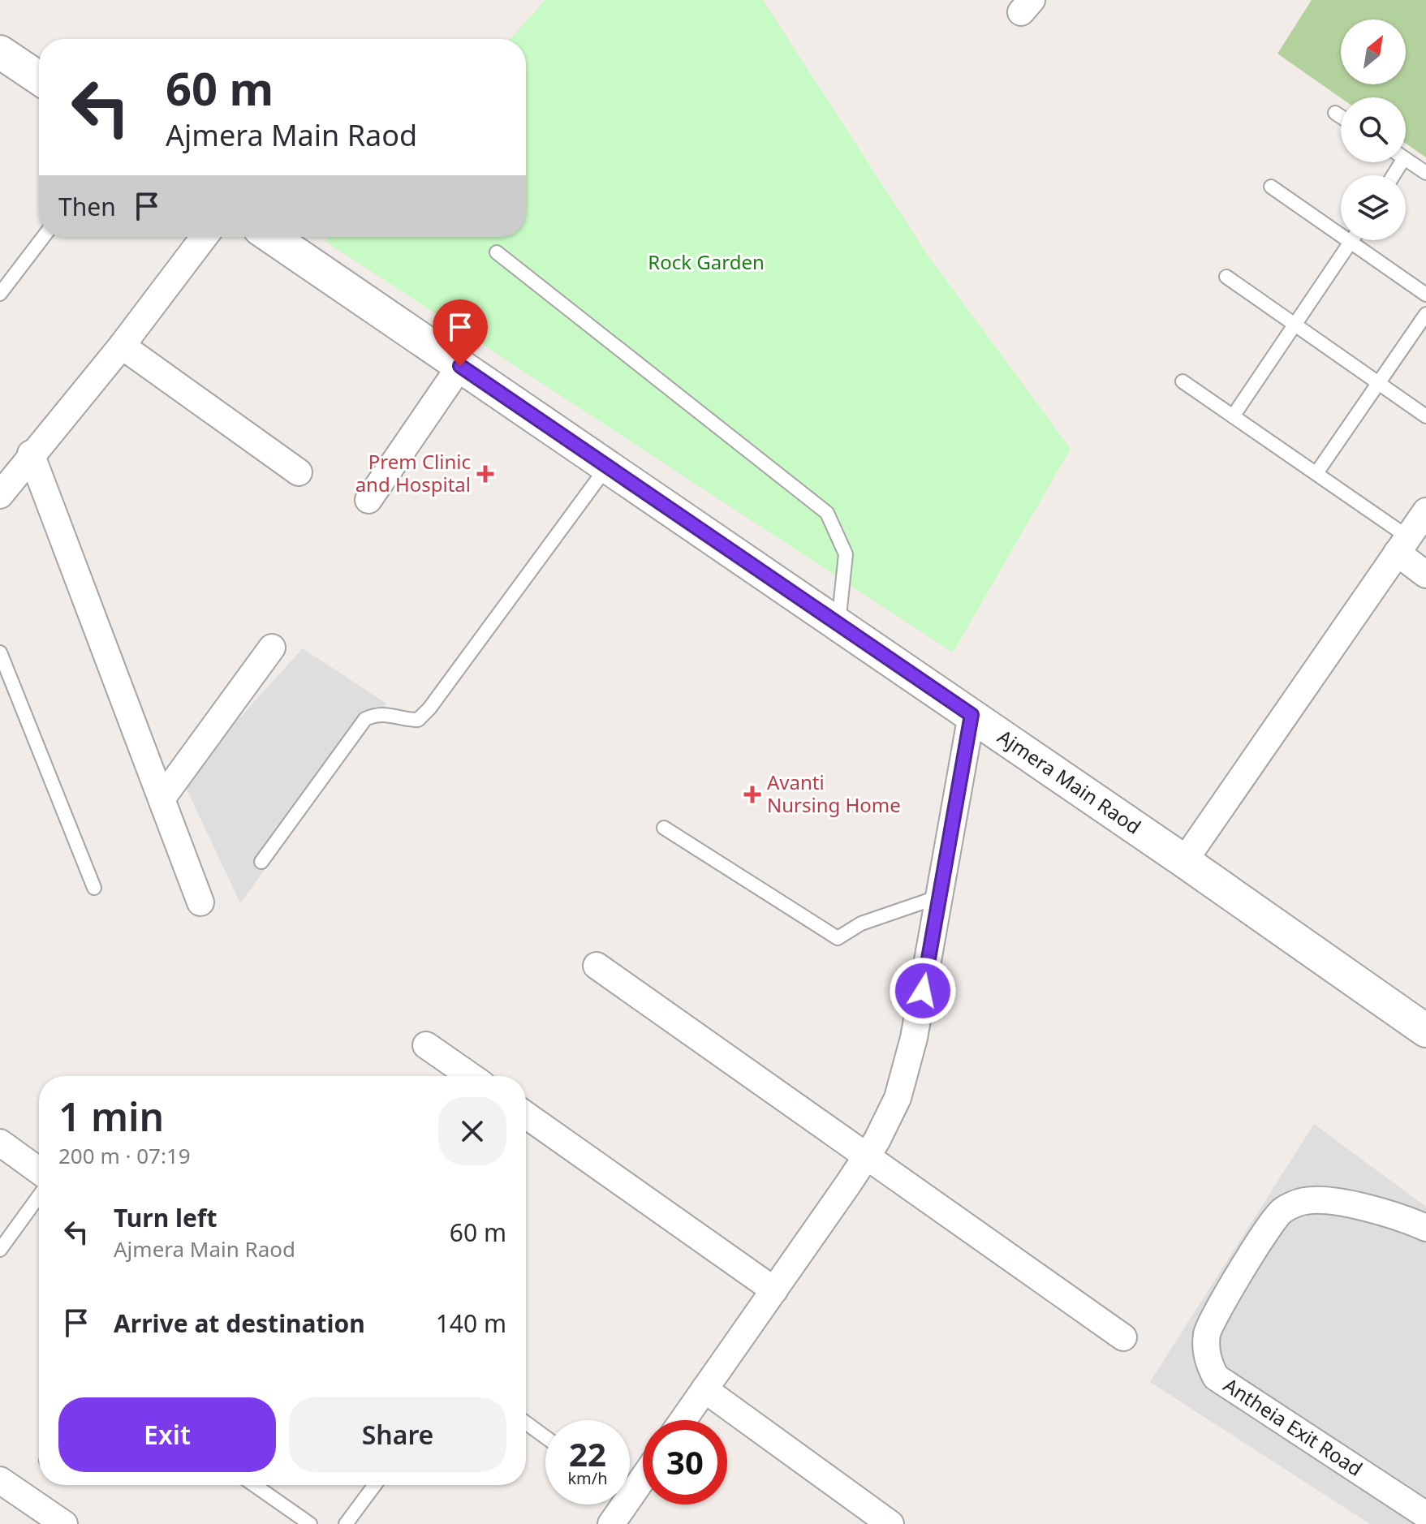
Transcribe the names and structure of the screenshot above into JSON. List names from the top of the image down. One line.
{"streets":{"street":["Ajmera Main Raod","Antheia Exit Road"]},"parks":["Rock Garden"],"places":{"health":["Prem Clinic and Hospital","Avanti Nursing Home"]},"north":"top right","page":{"turn":["60 m","Ajmera Main Raod"],"then":"Then","heading":["1 min","200 m · 07:19"],"list":[{"name":"Turn left","note":"Ajmera Main Raod","value":"60 m"},{"name":"Arrive at destination","value":"140 m"}],"buttons":["Exit","Share"],"speed":"22 km/h","limit":"30"}}
